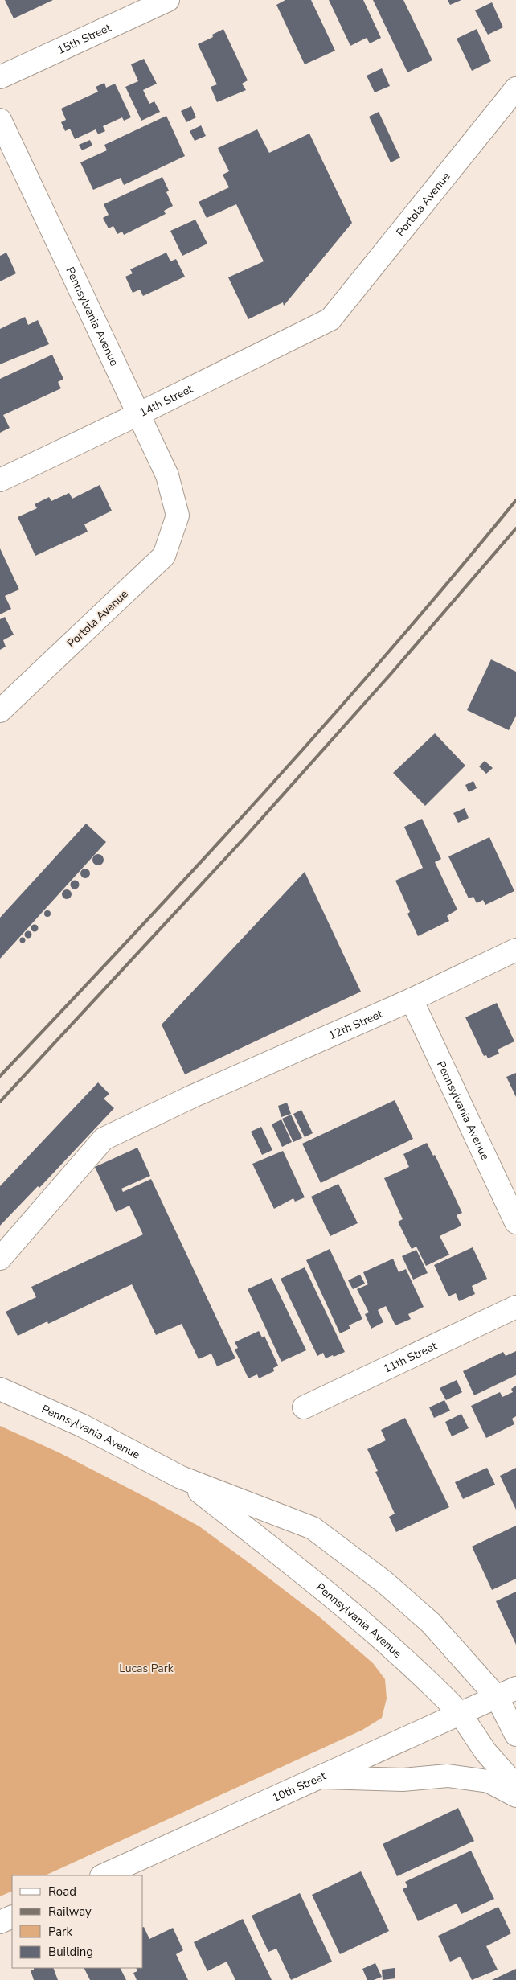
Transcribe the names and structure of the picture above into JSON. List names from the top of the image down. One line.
{"streets":{"street":["15th Street","Portola Avenue","Pennsylvania Avenue","14th Street","12th Street","11th Street","10th Street"]},"crossings":[["Portola Avenue","Pennsylvania Avenue"],["Portola Avenue","14th Street"],["Pennsylvania Avenue","14th Street"],["Pennsylvania Avenue","12th Street"],["Pennsylvania Avenue","10th Street"]],"parks":["Lucas Park"],"legend":["Road","Railway","Park","Building"]}
